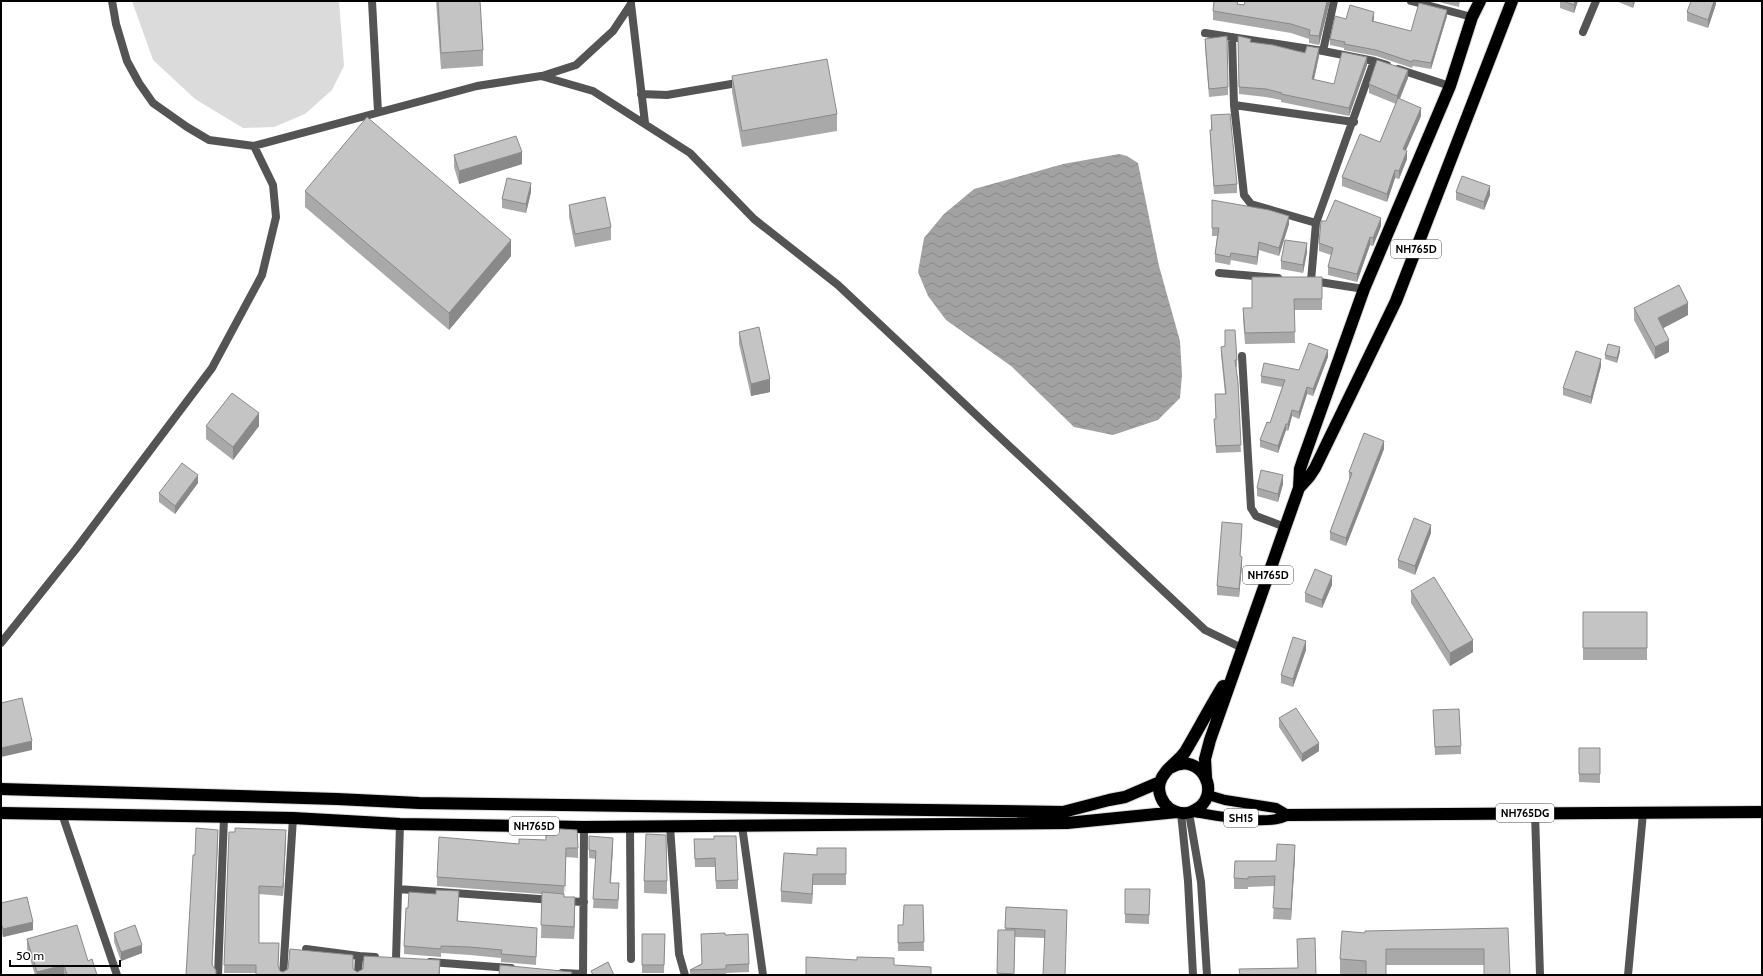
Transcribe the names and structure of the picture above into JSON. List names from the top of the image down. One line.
{"streets":{"highway":["NH765D","NH765DG"],"main road":["SH15"]},"crossings":[["NH765D","SH15"],["NH765DG","SH15"]],"scale_bar":"50 m"}
